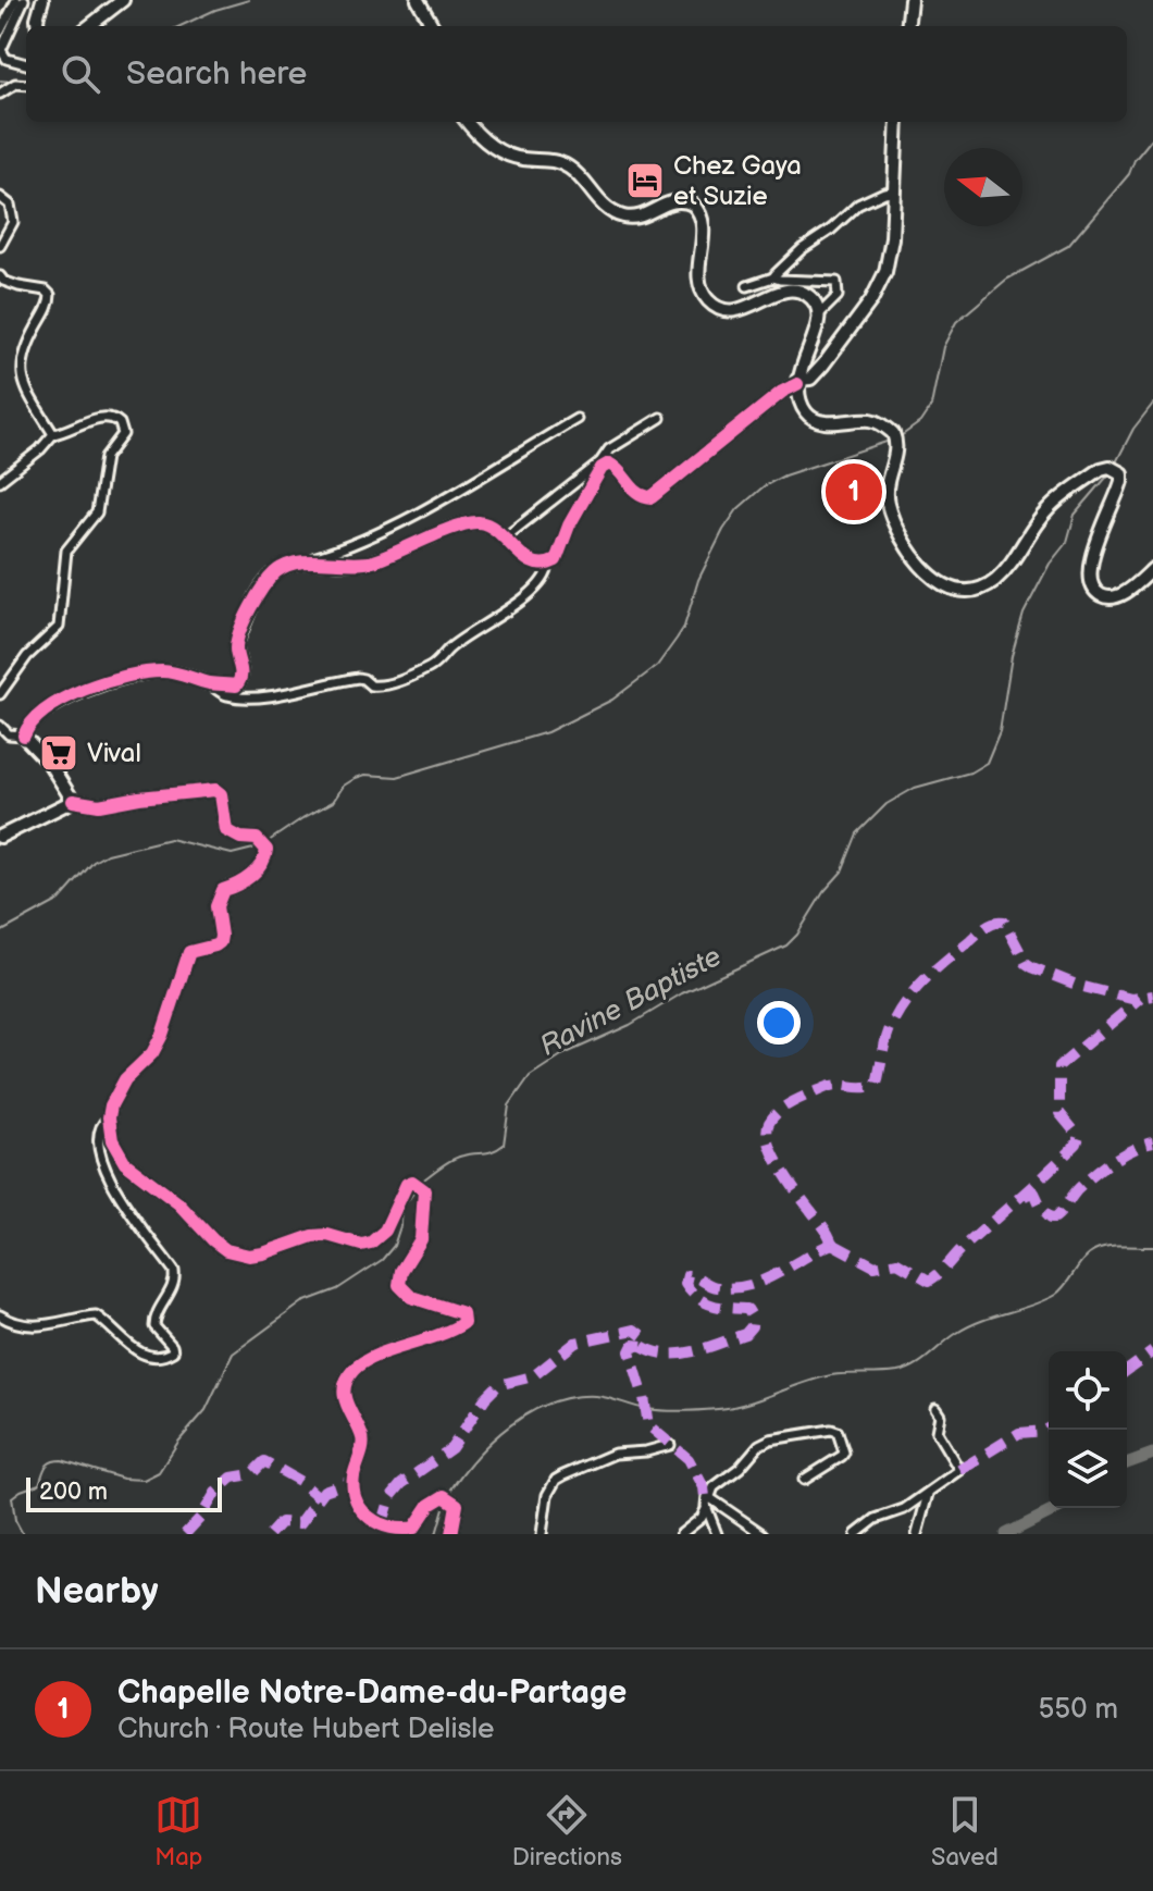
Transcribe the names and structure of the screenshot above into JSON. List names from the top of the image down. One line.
{"water":["Ravine Baptiste"],"places":{"hotel":["Chez Gaya et Suzie"],"supermarket":["Vival"]},"scale_bar":"200 m","north":"left","page":{"search":"Search here","pins":"1","scale":"200 m","heading":"Nearby","list":[{"mark":"1","name":"Chapelle Notre-Dame-du-Partage","note":"Church · Route Hubert Delisle","value":"550 m"}],"nav":["Map","Directions","Saved"]}}
